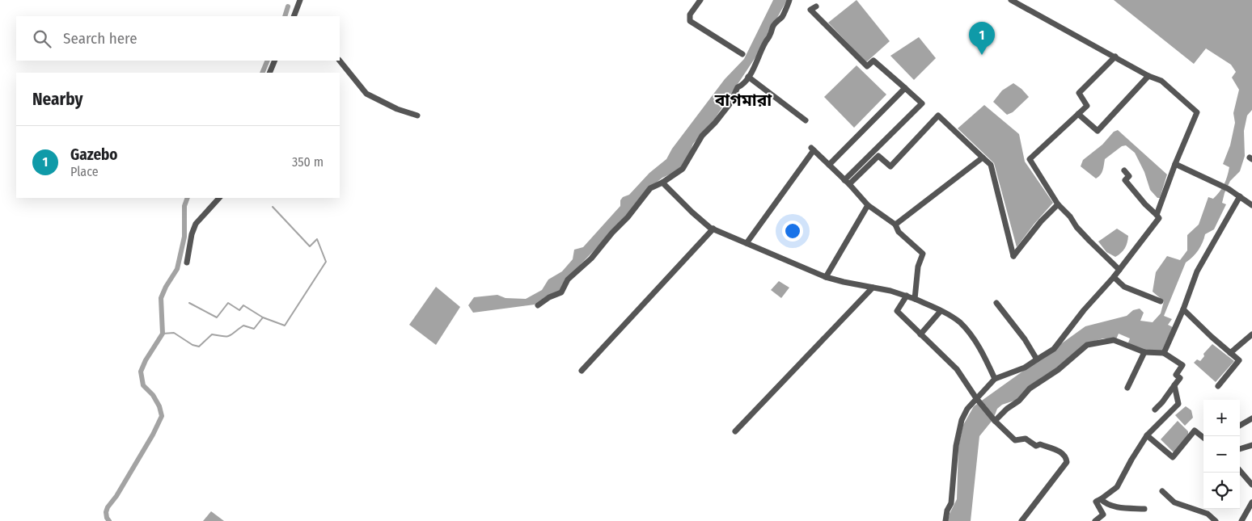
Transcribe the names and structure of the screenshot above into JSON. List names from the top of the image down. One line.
{"districts":["বাগমারা"],"page":{"search":"Search here","pins":"1","heading":"Nearby","list":[{"mark":"1","name":"Gazebo","note":"Place","value":"350 m"}],"map_buttons":["+","−"]}}
